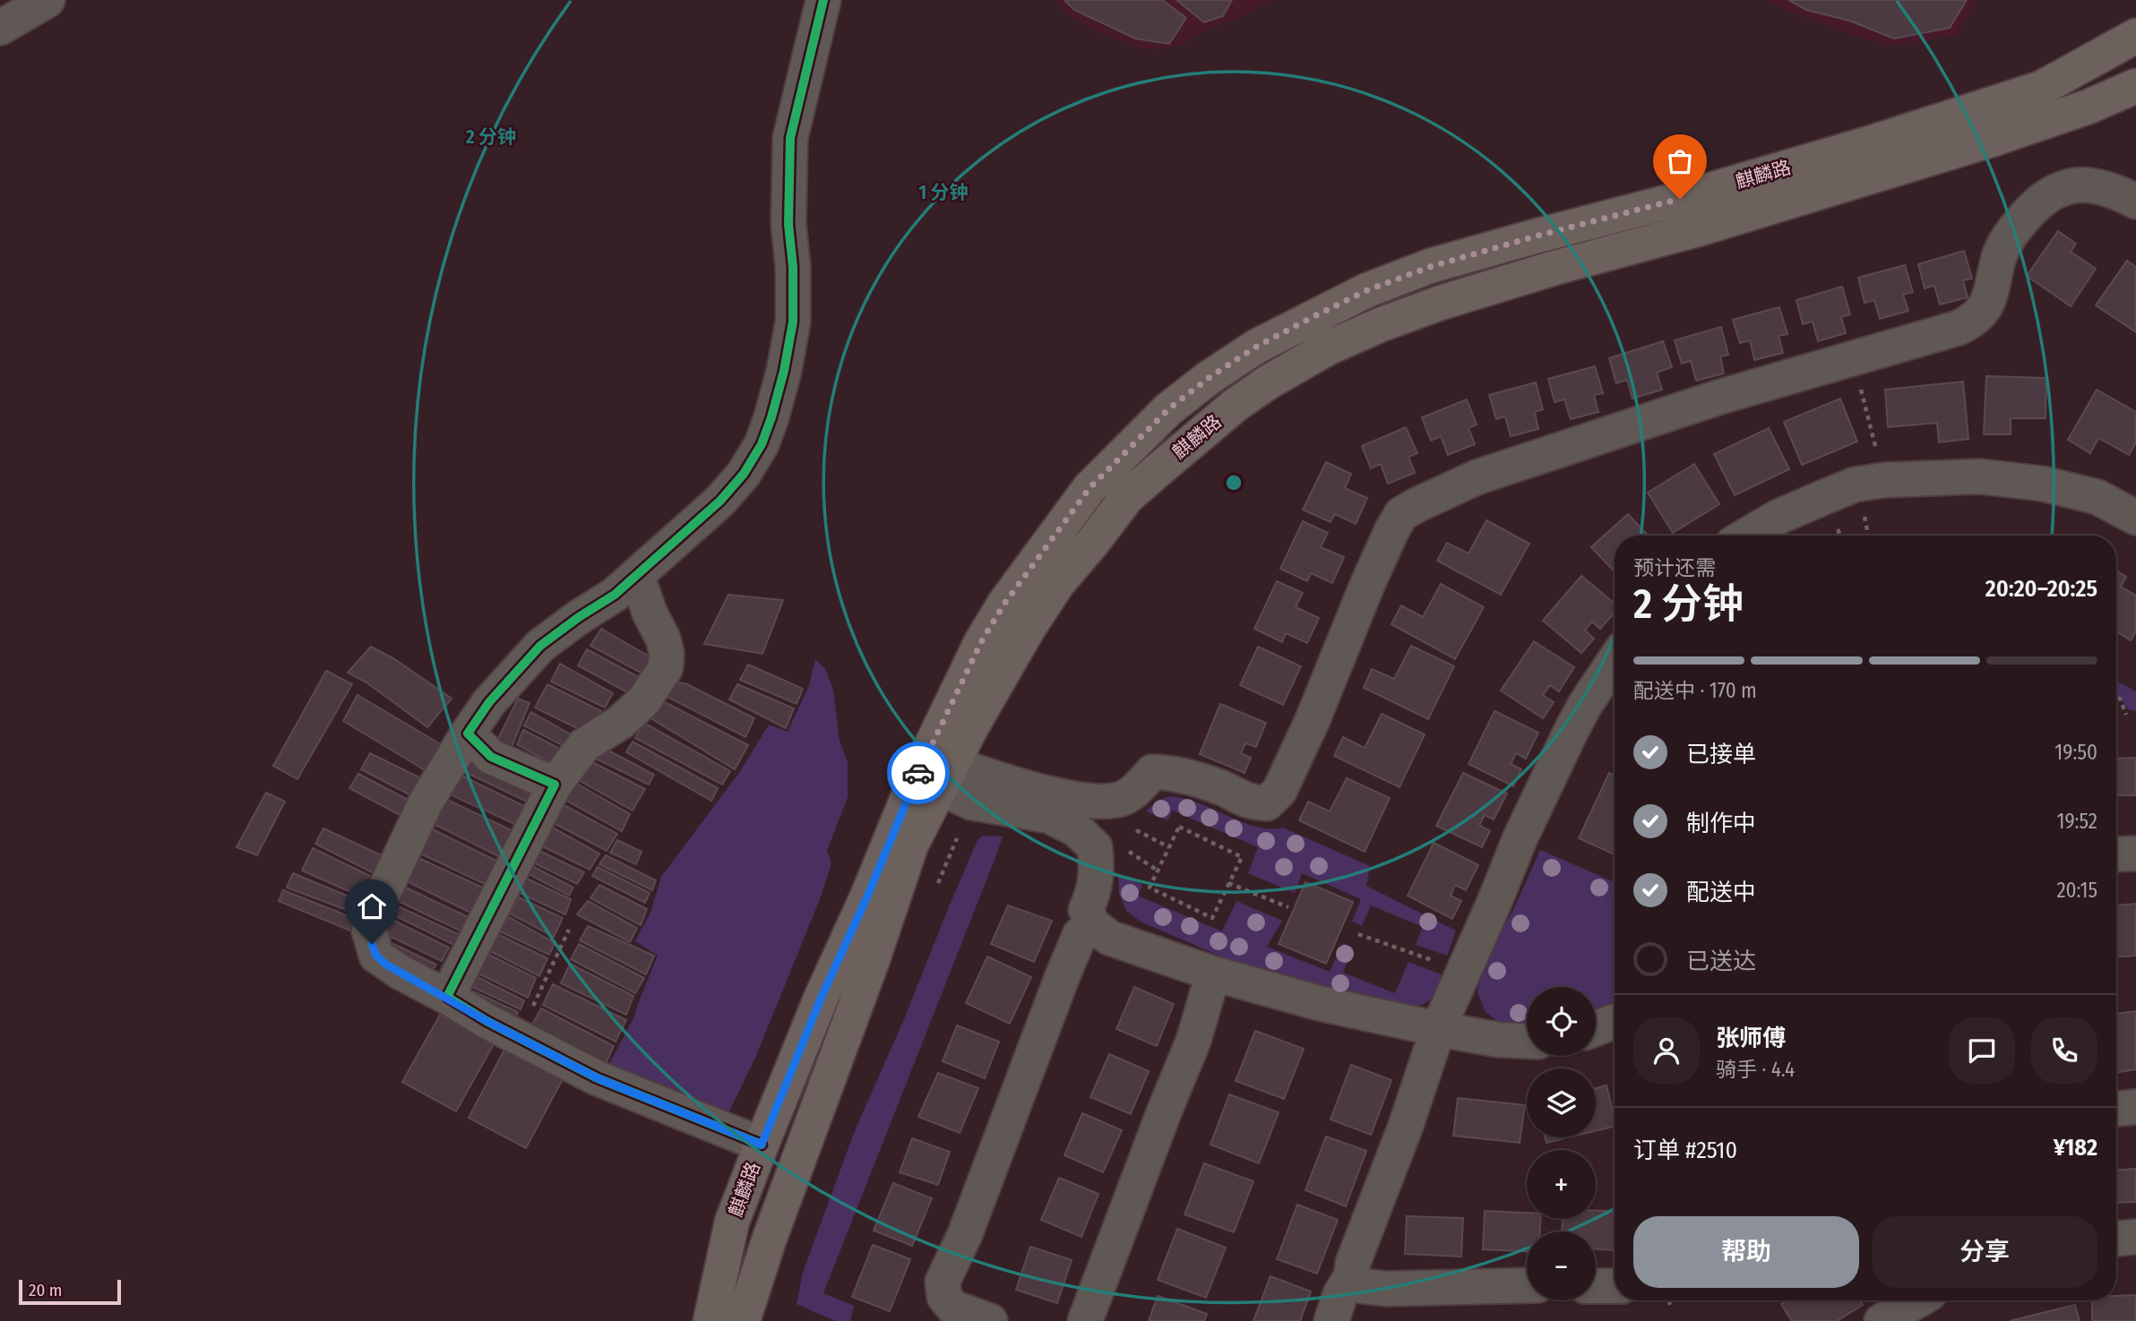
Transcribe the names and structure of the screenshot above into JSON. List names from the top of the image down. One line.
{"streets":{"main road":["麒麟路"]},"scale_bar":"20 m","page":{"heading":["2 分钟","预计还需","20:20–20:25"],"panel":["张师傅","骑手 · 4.4","订单 #2510","¥182"],"bar":"配送中 · 170 m","list":[["已接单","19:50"],["制作中","19:52"],["配送中","20:15"],"已送达"],"map_buttons":["+","−"],"buttons":["帮助","分享"],"scale":"20 m"},"rings":["2 分钟","1 分钟"]}
